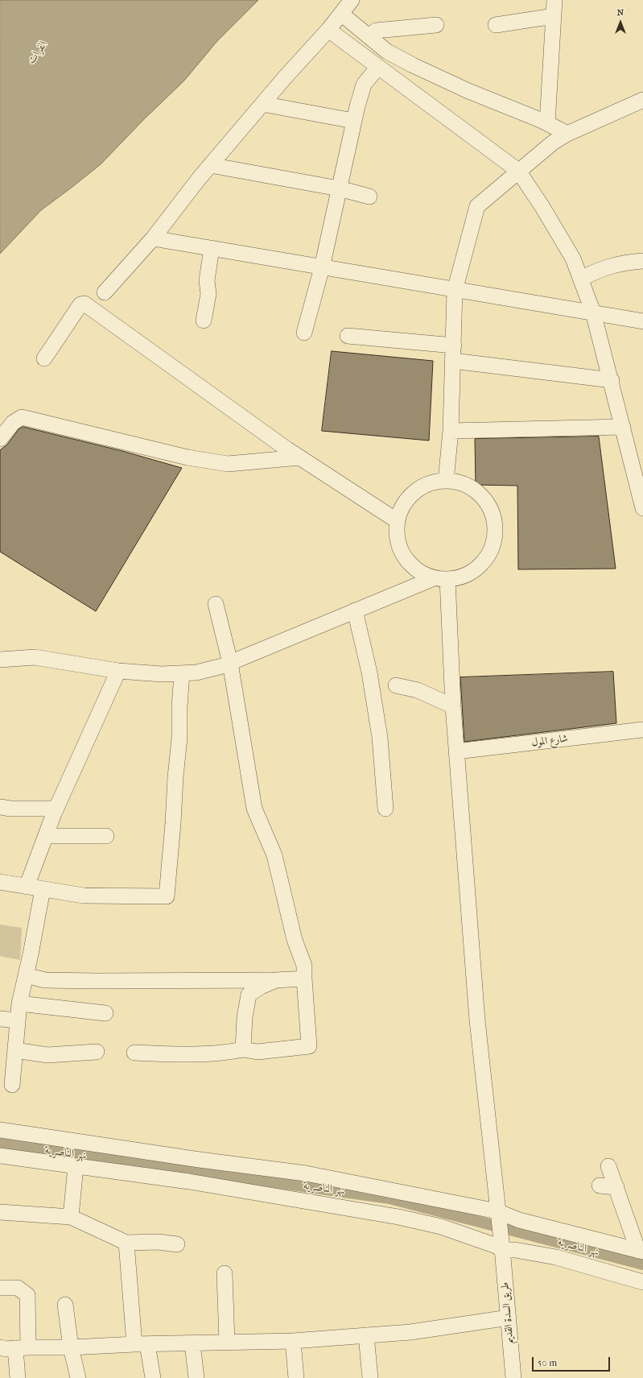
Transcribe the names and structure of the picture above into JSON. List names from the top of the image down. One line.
{"streets":{"street":["شارع المول","طريق السدة القديم"]},"crossings":[["شارع المول","طريق السدة القديم"]],"water":["الفرات","نهر الناصرية"],"scale_bar":"50 m","north":"top"}
